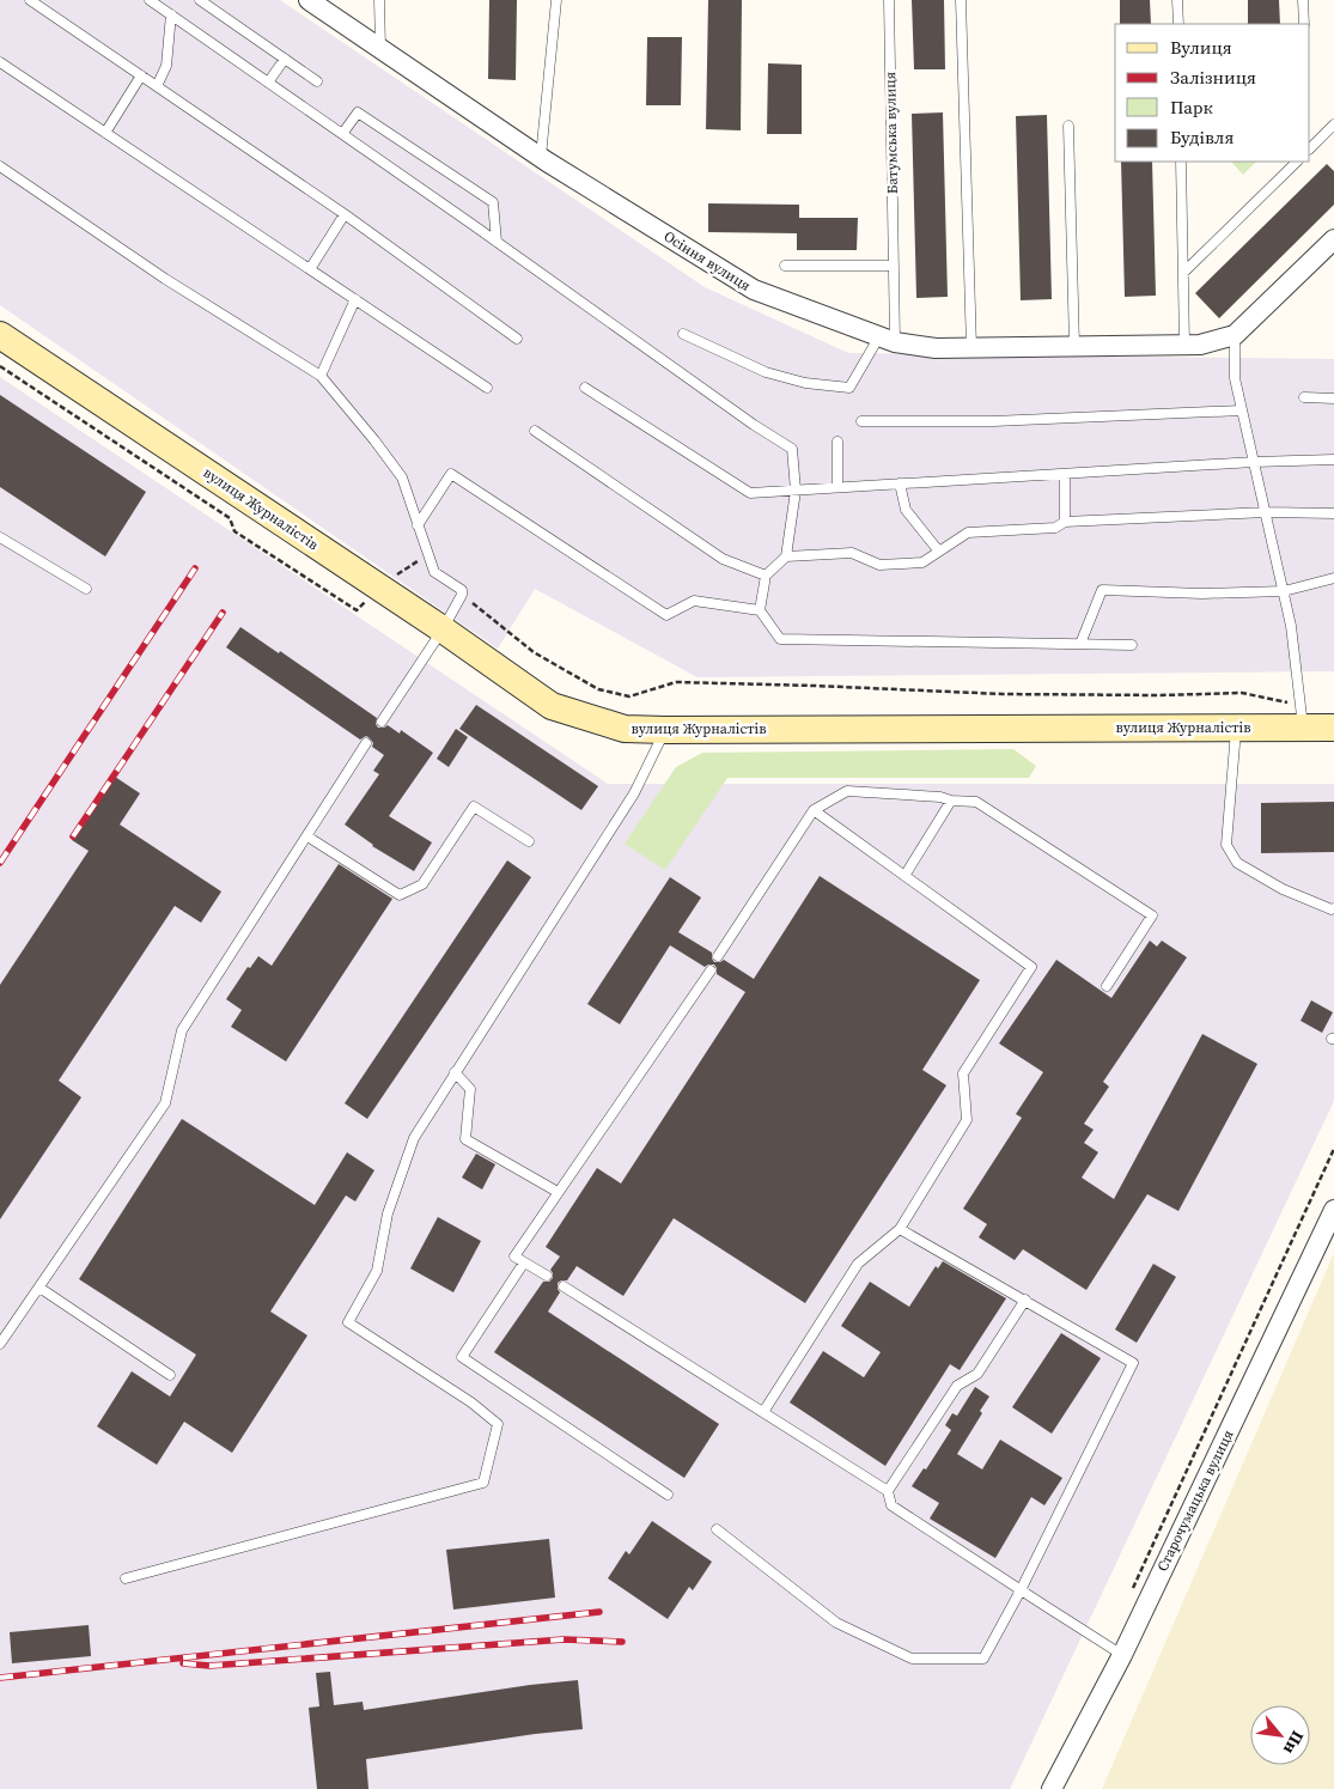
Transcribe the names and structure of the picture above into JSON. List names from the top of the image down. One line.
{"streets":{"street":["Осіння вулиця","вулиця Журналістів","Старочумацька вулиця"],"lane":["Батумська вулиця"]},"crossings":[["Батумська вулиця","Осіння вулиця"]],"legend":["Вулиця","Залізниця","Парк","Будівля"],"north":"bottom right"}
